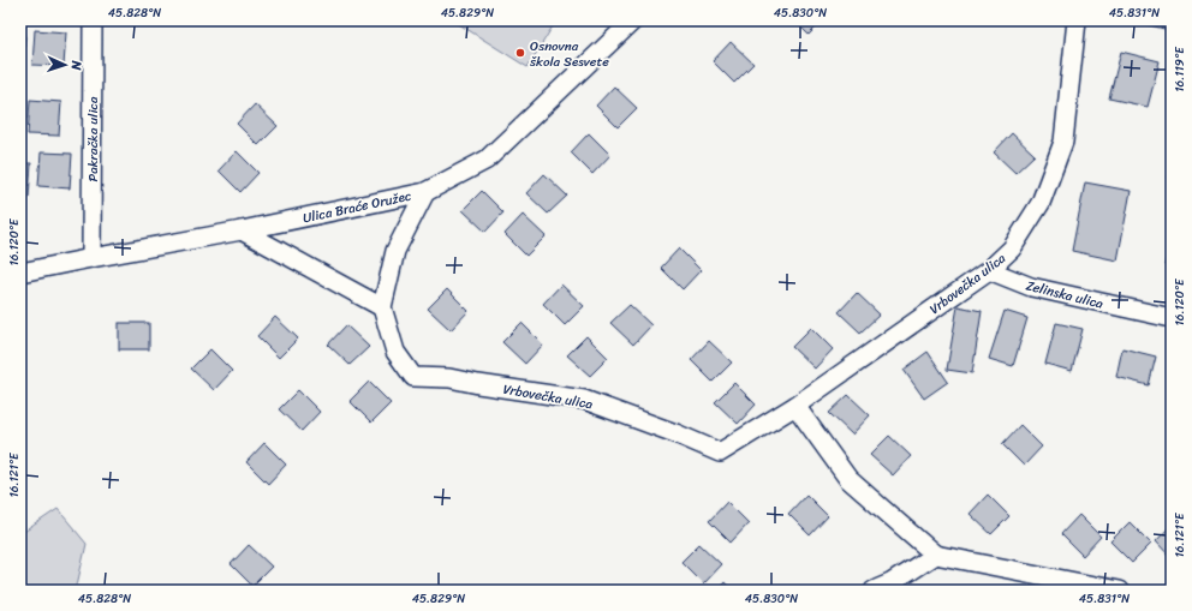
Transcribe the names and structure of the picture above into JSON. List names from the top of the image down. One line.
{"streets":{"street":["Pakračka ulica","Ulica Braće Oružec","Vrbovečka ulica","Zelinska ulica"]},"crossings":[["Pakračka ulica","Ulica Braće Oružec"],["Ulica Braće Oružec","Vrbovečka ulica"],["Vrbovečka ulica","Zelinska ulica"]],"places":["Osnovna škola Sesvete"],"north":"right","coordinates":["45.828°N","45.829°N","45.830°N","45.831°N","16.119°E","16.120°E","16.121°E"]}
